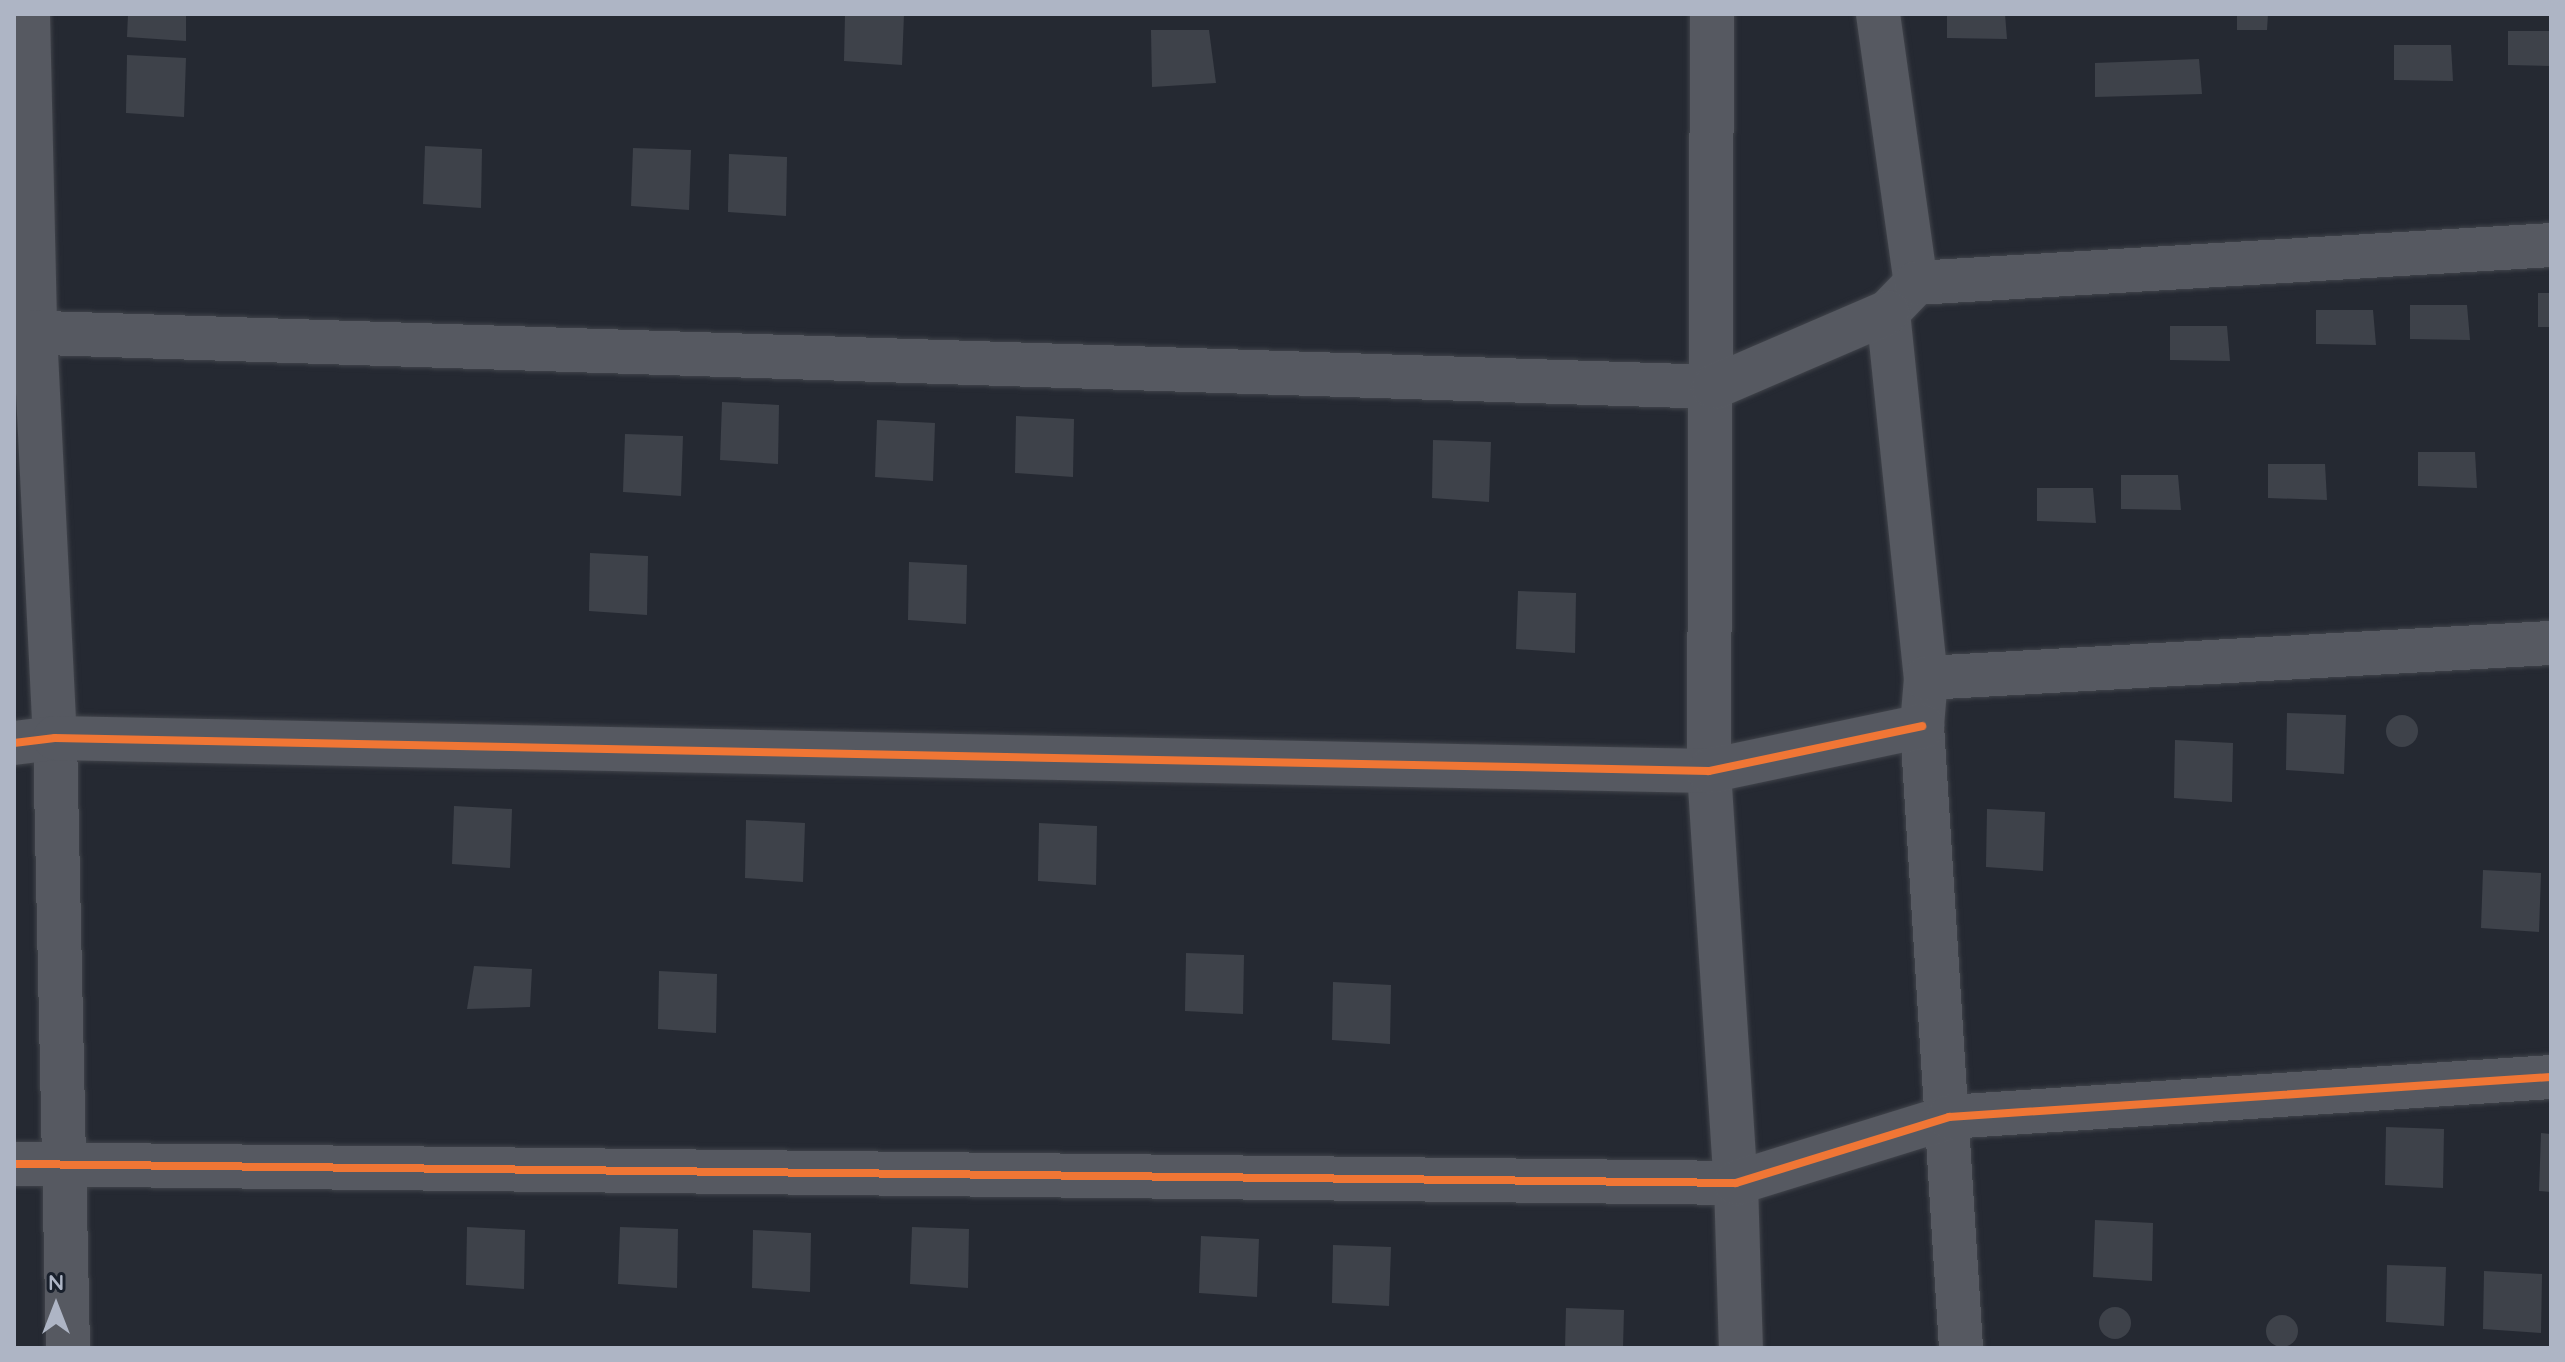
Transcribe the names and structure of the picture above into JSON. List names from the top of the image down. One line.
{"north":"top"}
